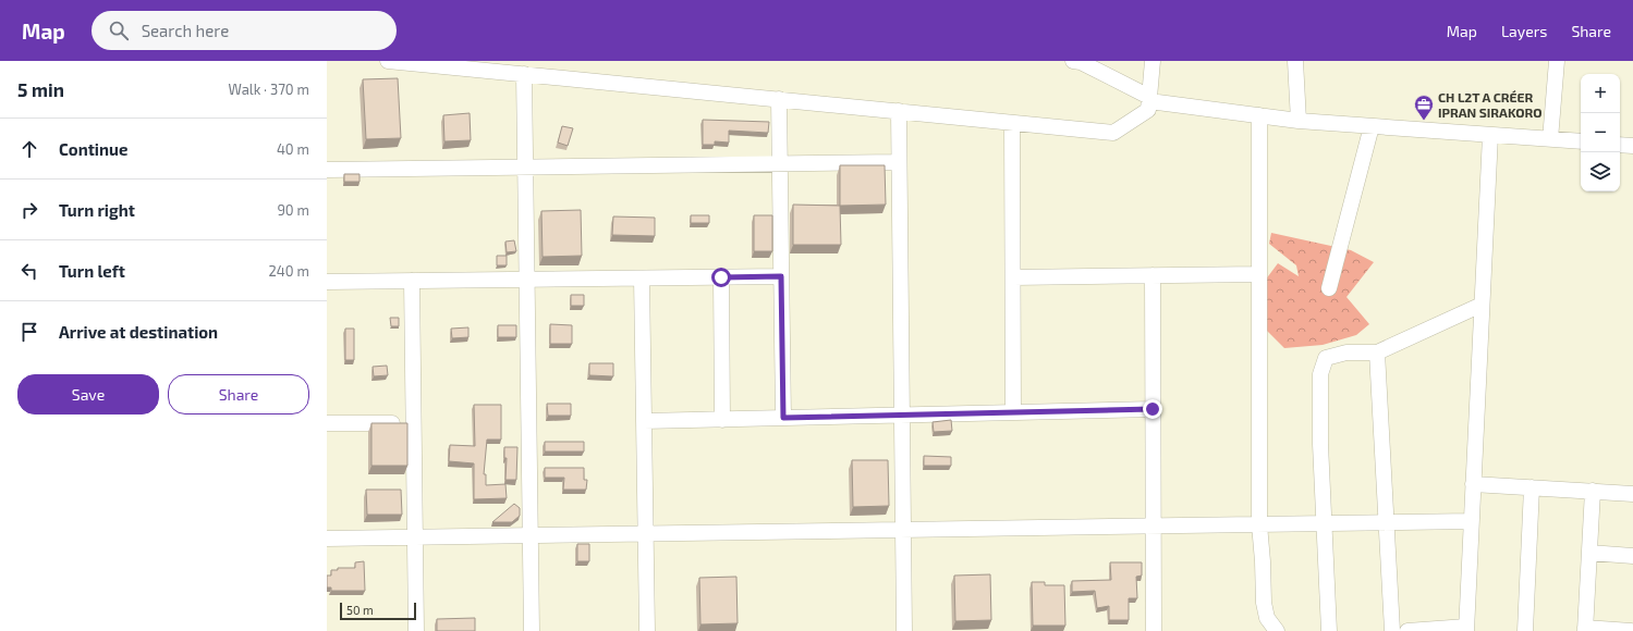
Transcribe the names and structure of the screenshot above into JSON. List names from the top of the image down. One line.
{"places":{"office":["CH L2T A CRÉER IPRAN SIRAKORO"]},"scale_bar":"50 m","page":{"header":"Map","search":"Search here","nav":["Map","Layers","Share"],"heading":["5 min","Walk · 370 m"],"map_buttons":["+","−"],"list":[["Continue","40 m"],["Turn right","90 m"],["Turn left","240 m"],"Arrive at destination"],"buttons":["Save","Share"],"scale":"50 m"}}
